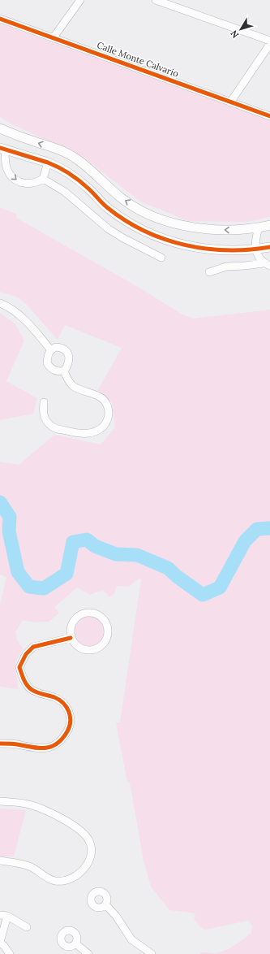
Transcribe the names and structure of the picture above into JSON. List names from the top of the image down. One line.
{"streets":{"street":["Calle Monte Calvario"]},"north":"bottom left"}
